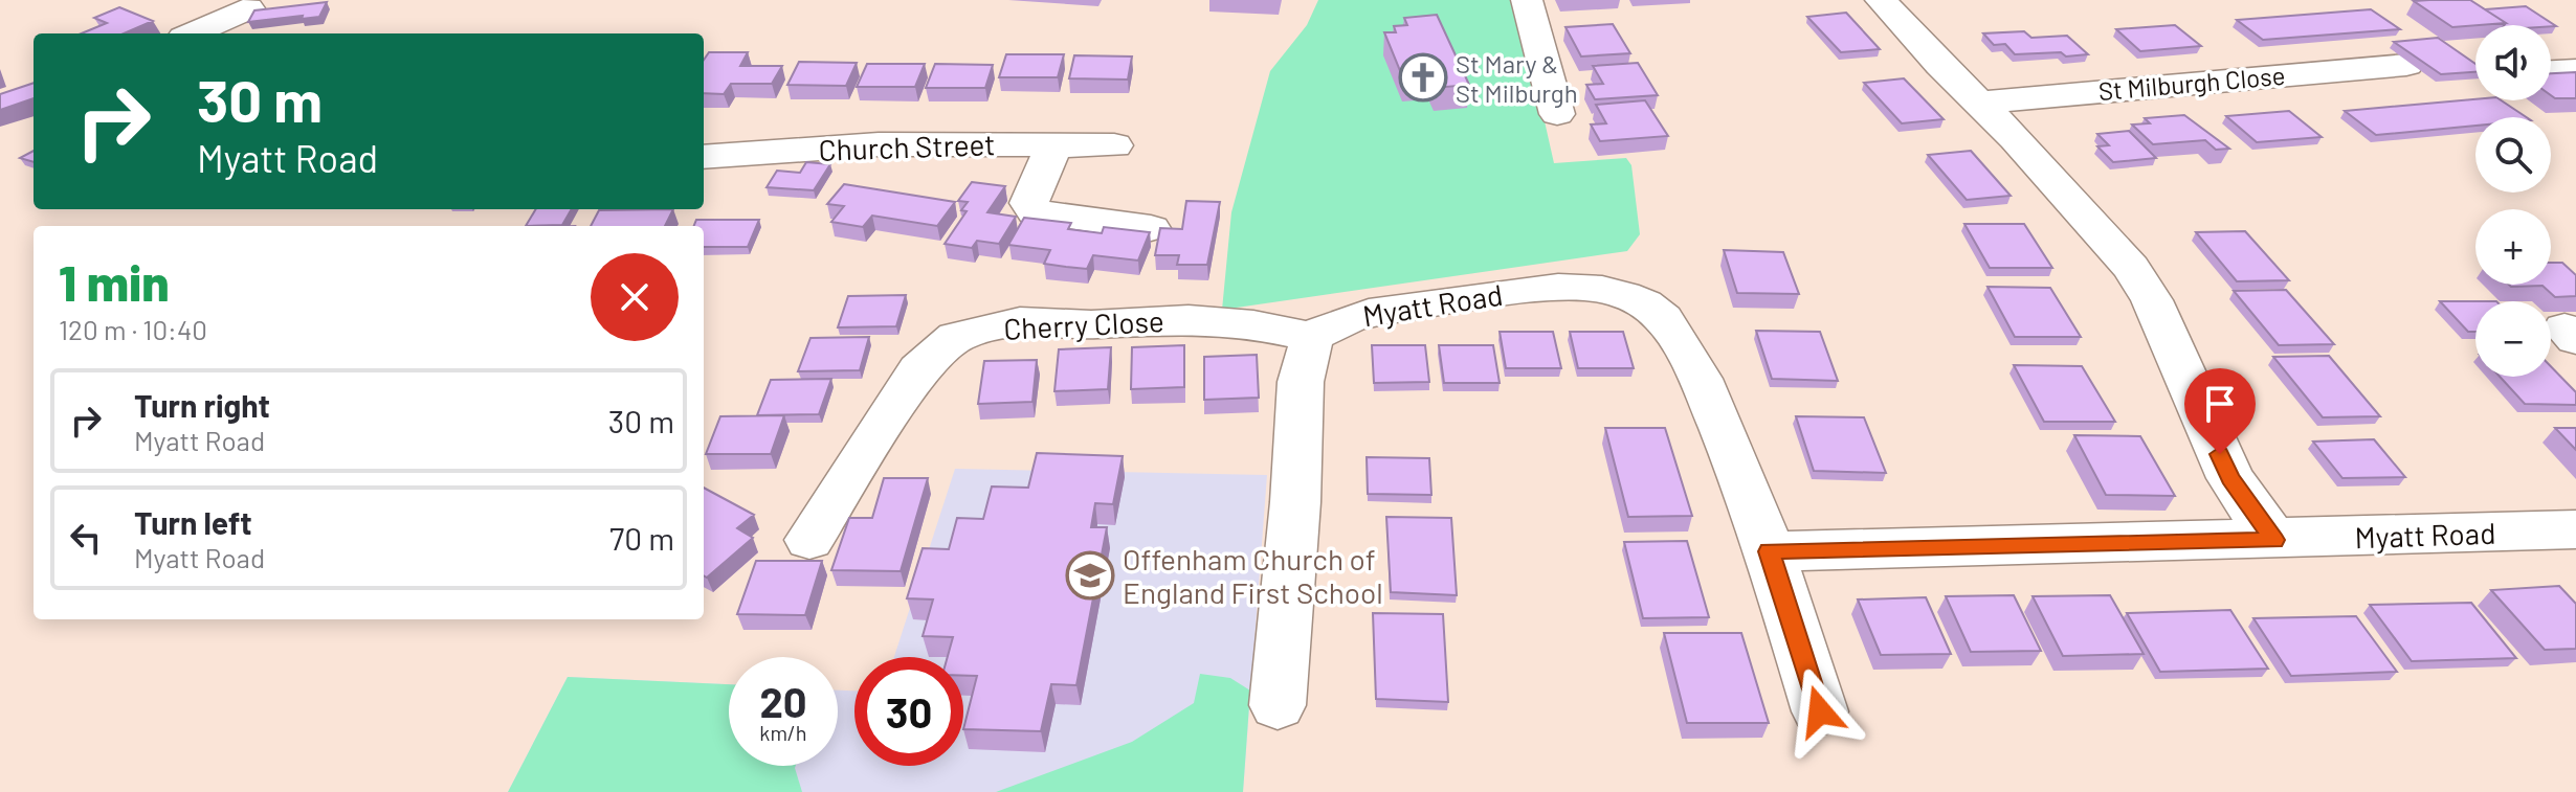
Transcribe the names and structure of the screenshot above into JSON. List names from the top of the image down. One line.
{"streets":{"street":["St Milburgh Close","Church Street","Myatt Road","Cherry Close"]},"crossings":[["Myatt Road","Cherry Close"]],"places":{"church":["St Mary & St Milburgh"],"school or university":["Offenham Church of England First School"]},"page":{"map_buttons":["+","−"],"turn":["30 m","Myatt Road"],"heading":["1 min","120 m · 10:40"],"list":[{"name":"Turn right","note":"Myatt Road","value":"30 m"},{"name":"Turn left","note":"Myatt Road","value":"70 m"}],"speed":"20 km/h","limit":"30"}}
